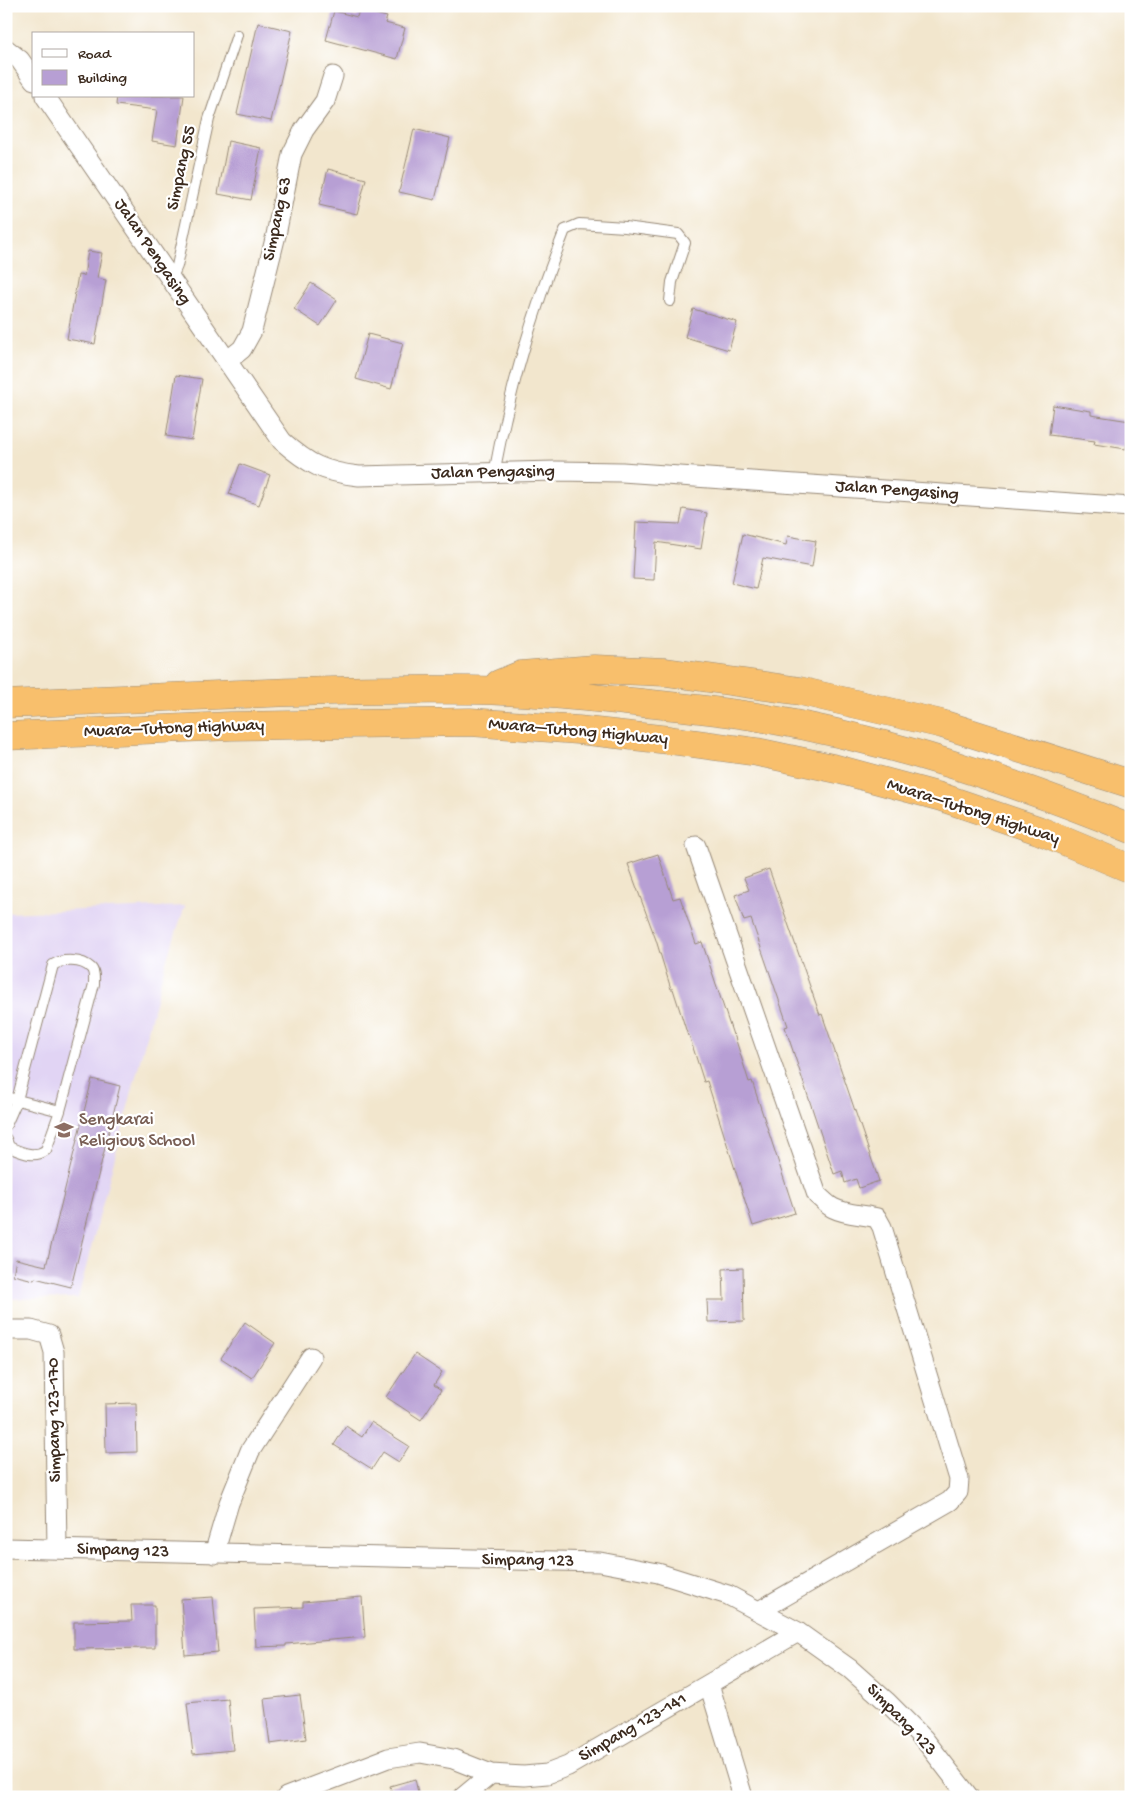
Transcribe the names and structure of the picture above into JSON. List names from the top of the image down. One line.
{"streets":{"highway":["Muara–Tutong Highway"],"street":["Simpang 63","Jalan Pengasing","Simpang 123-170","Simpang 123","Simpang 123-141"],"lane":["Simpang 55"]},"crossings":[["Simpang 55","Jalan Pengasing"],["Simpang 63","Jalan Pengasing"],["Simpang 123-170","Simpang 123"],["Simpang 123","Simpang 123-141"]],"places":{"school or university":["Sengkarai Religious School"]},"legend":["Road","Building"]}
